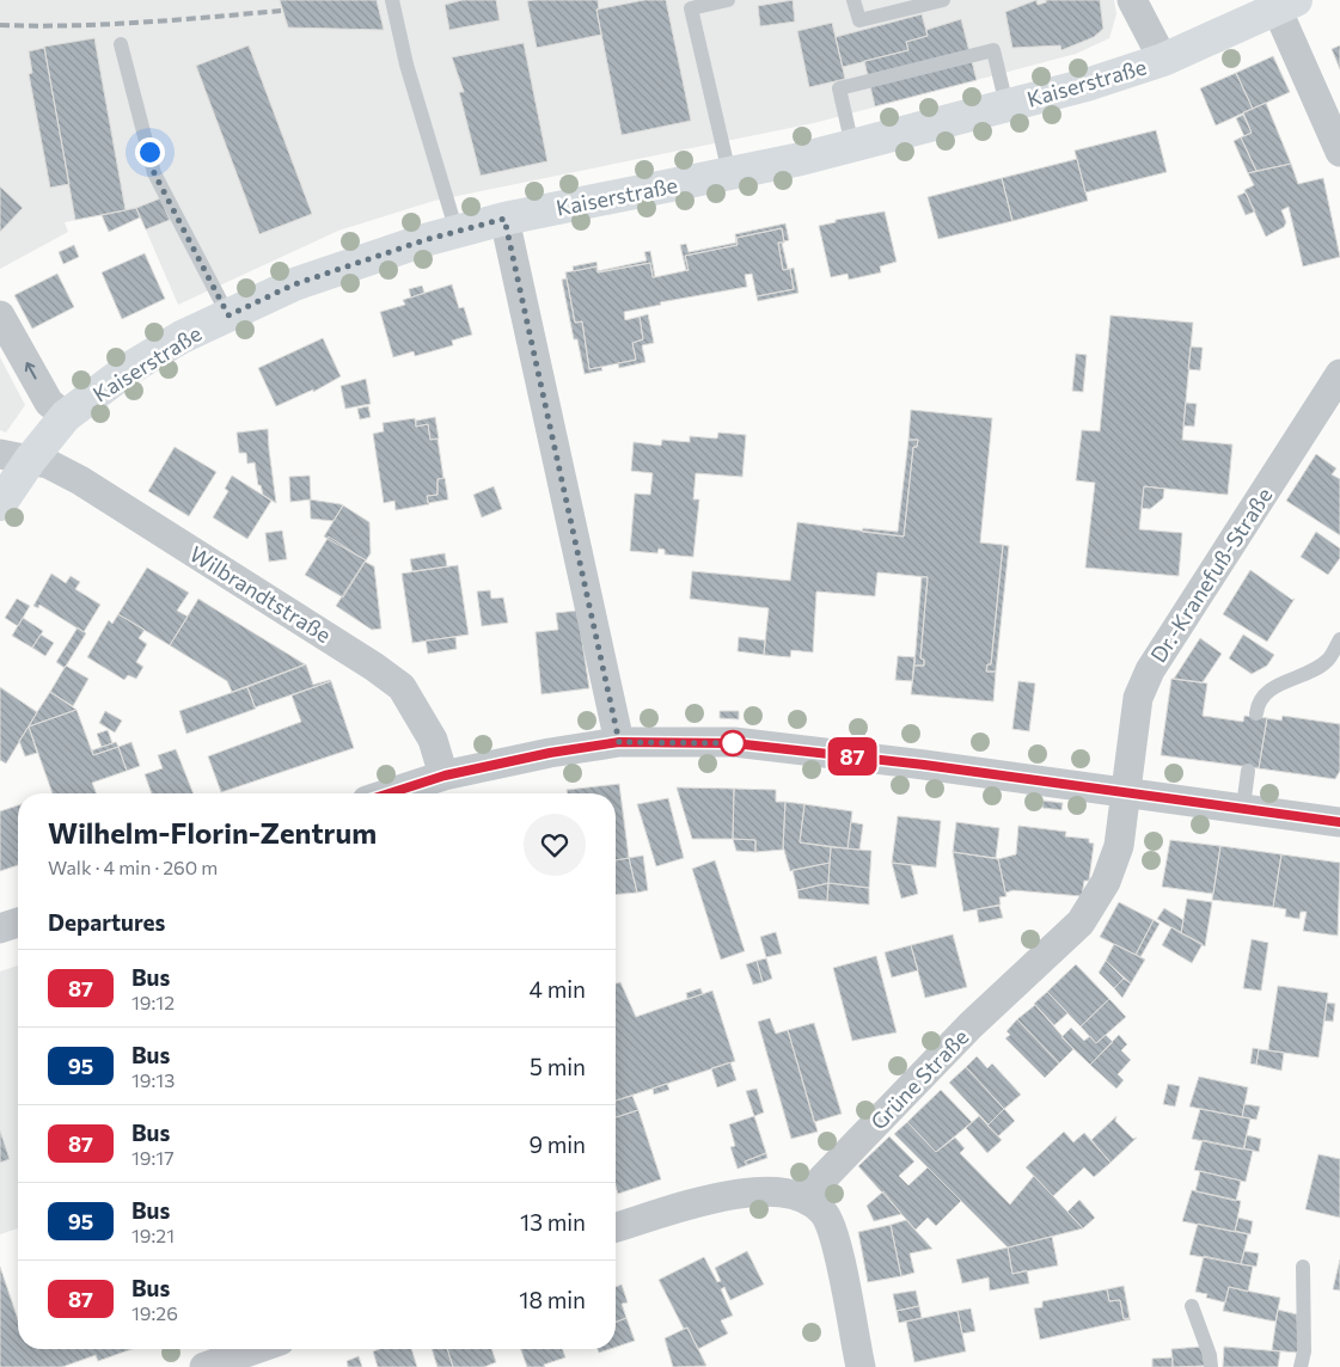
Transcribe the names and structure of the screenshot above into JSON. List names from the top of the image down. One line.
{"streets":{"street":["Kaiserstraße","Dr.-Kranefuß-Straße","Wilbrandtstraße","Grüne Straße"]},"crossings":[["Kaiserstraße","Wilbrandtstraße"],["Dr.-Kranefuß-Straße","Grüne Straße"]],"lines":["bus line 87"],"page":{"on_map":"87","heading":[["Wilhelm-Florin-Zentrum","Walk · 4 min · 260 m"],"Departures"],"list":[{"mark":"87","name":"Bus","note":"19:12","value":"4 min"},{"mark":"95","name":"Bus","note":"19:13","value":"5 min"},{"mark":"87","name":"Bus","note":"19:17","value":"9 min"},{"mark":"95","name":"Bus","note":"19:21","value":"13 min"},{"mark":"87","name":"Bus","note":"19:26","value":"18 min"}]}}
